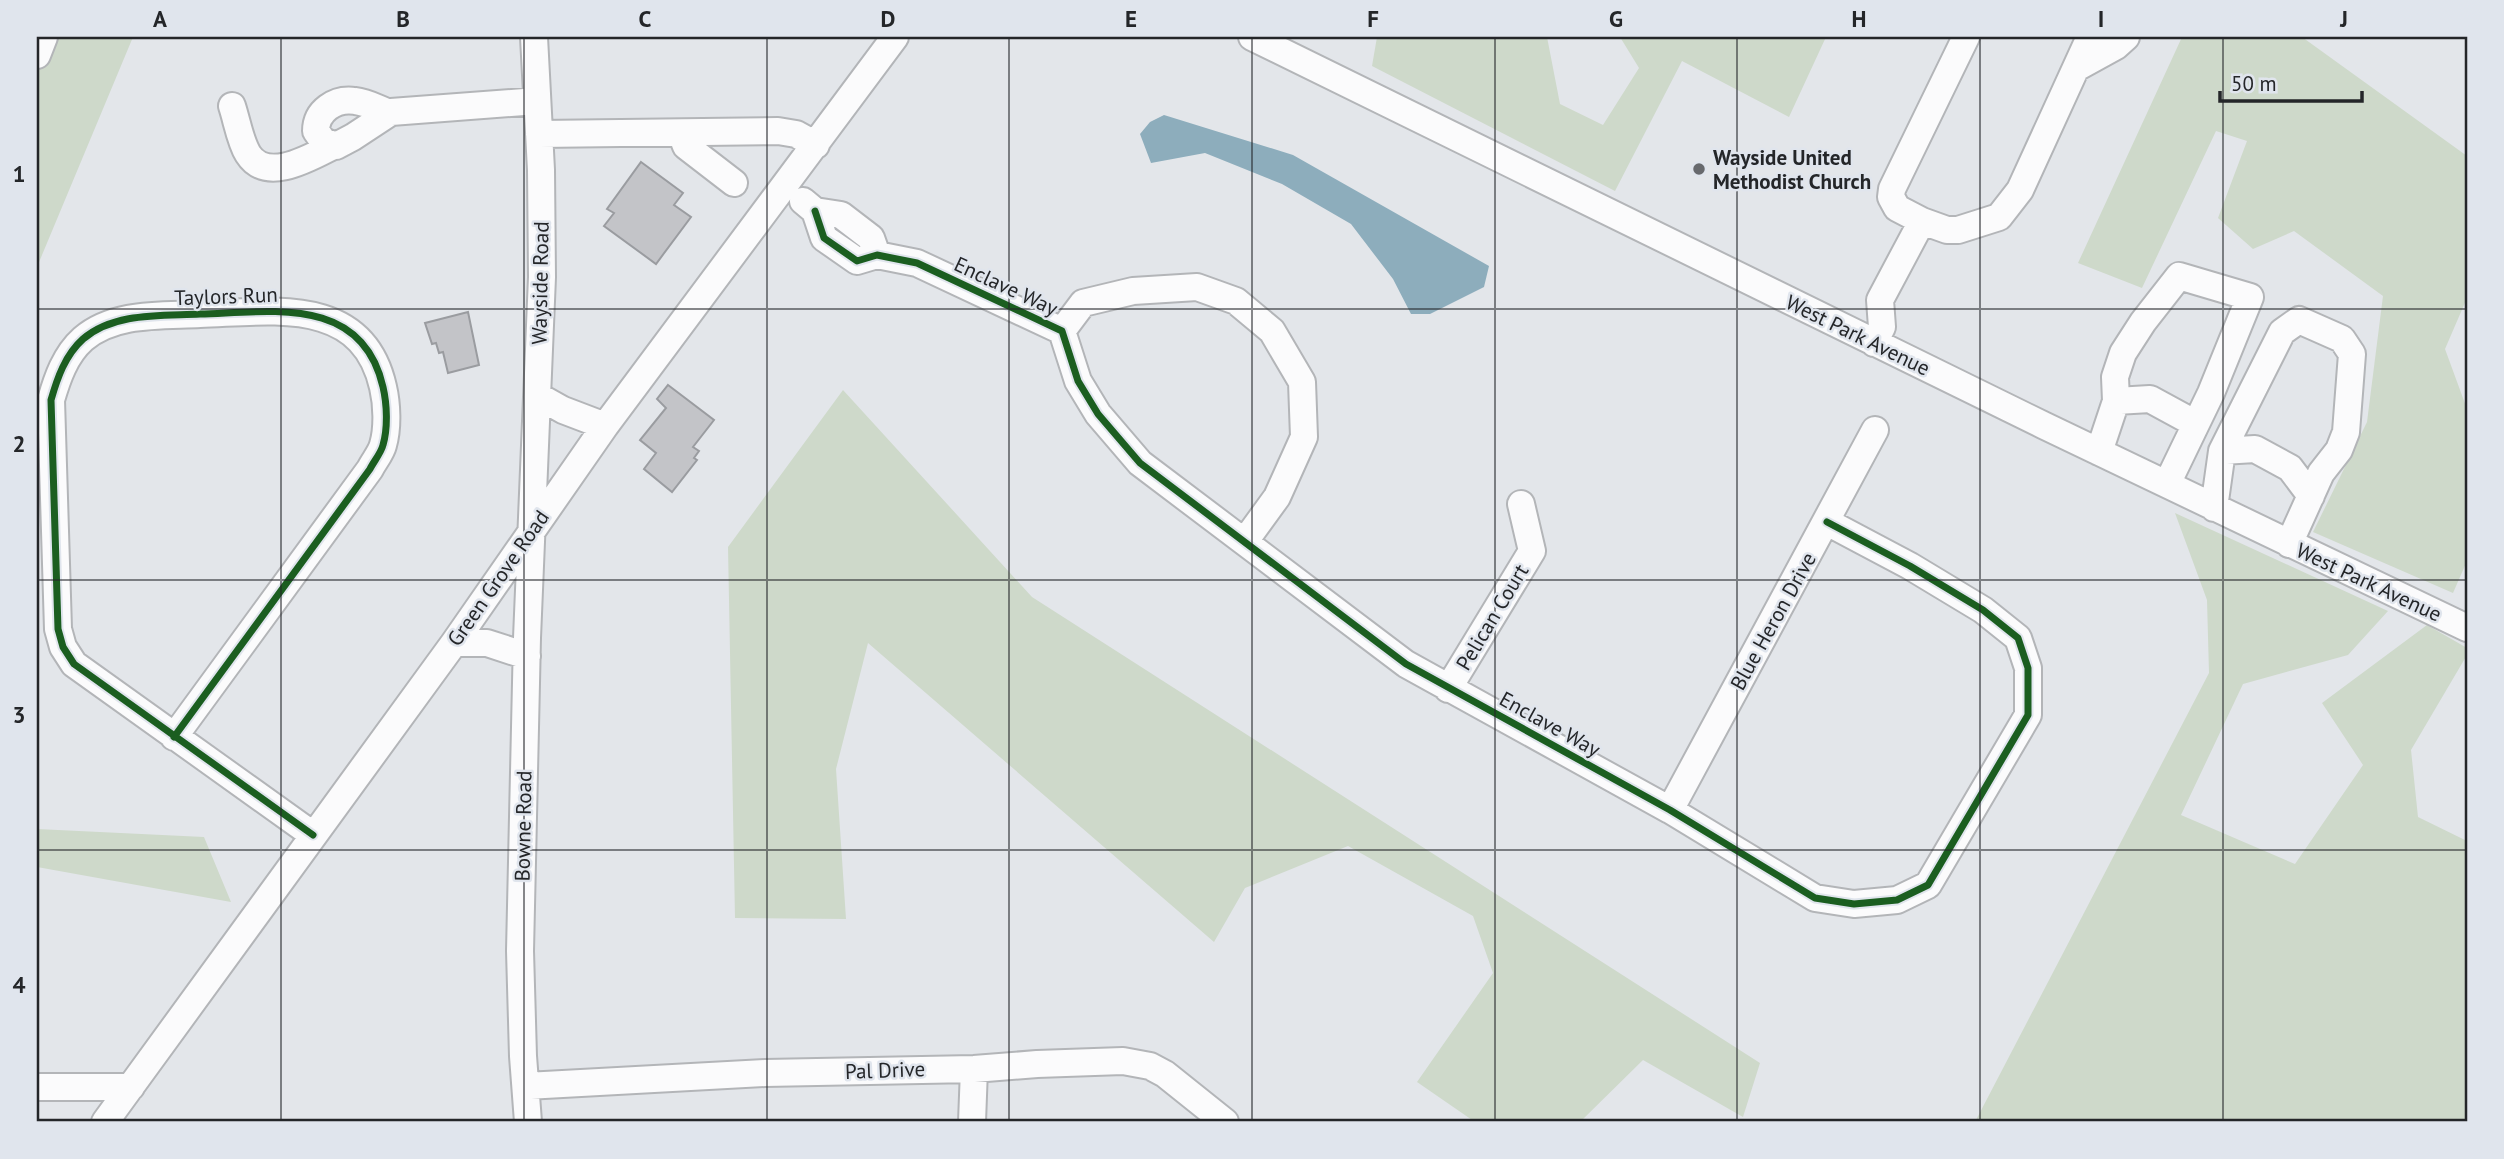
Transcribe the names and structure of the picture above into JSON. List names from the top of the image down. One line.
{"streets":{"street":["Wayside Road","Enclave Way","Taylors Run","West Park Avenue","Green Grove Road","Pelican Court","Blue Heron Drive","Bowne Road","Pal Drive"]},"crossings":[["Wayside Road","Green Grove Road"],["Wayside Road","Bowne Road"],["Enclave Way","Green Grove Road"],["Enclave Way","Pelican Court"],["Enclave Way","Blue Heron Drive"],["Taylors Run","Green Grove Road"],["Green Grove Road","Bowne Road"],["Bowne Road","Pal Drive"]],"places":["Wayside United Methodist Church"],"scale_bar":"50 m","grid":{"columns":["A","B","C","D","E","F","G","H","I","J"],"rows":["1","2","3","4"]}}
